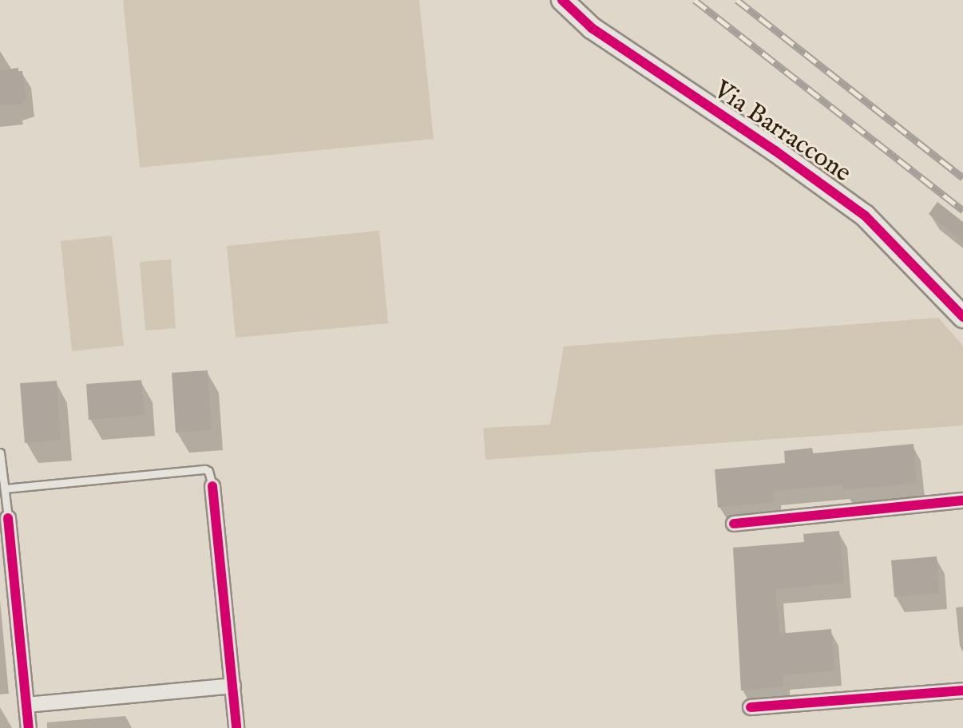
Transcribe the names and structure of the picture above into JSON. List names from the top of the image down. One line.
{"streets":{"street":["Via Barraccone"]}}
